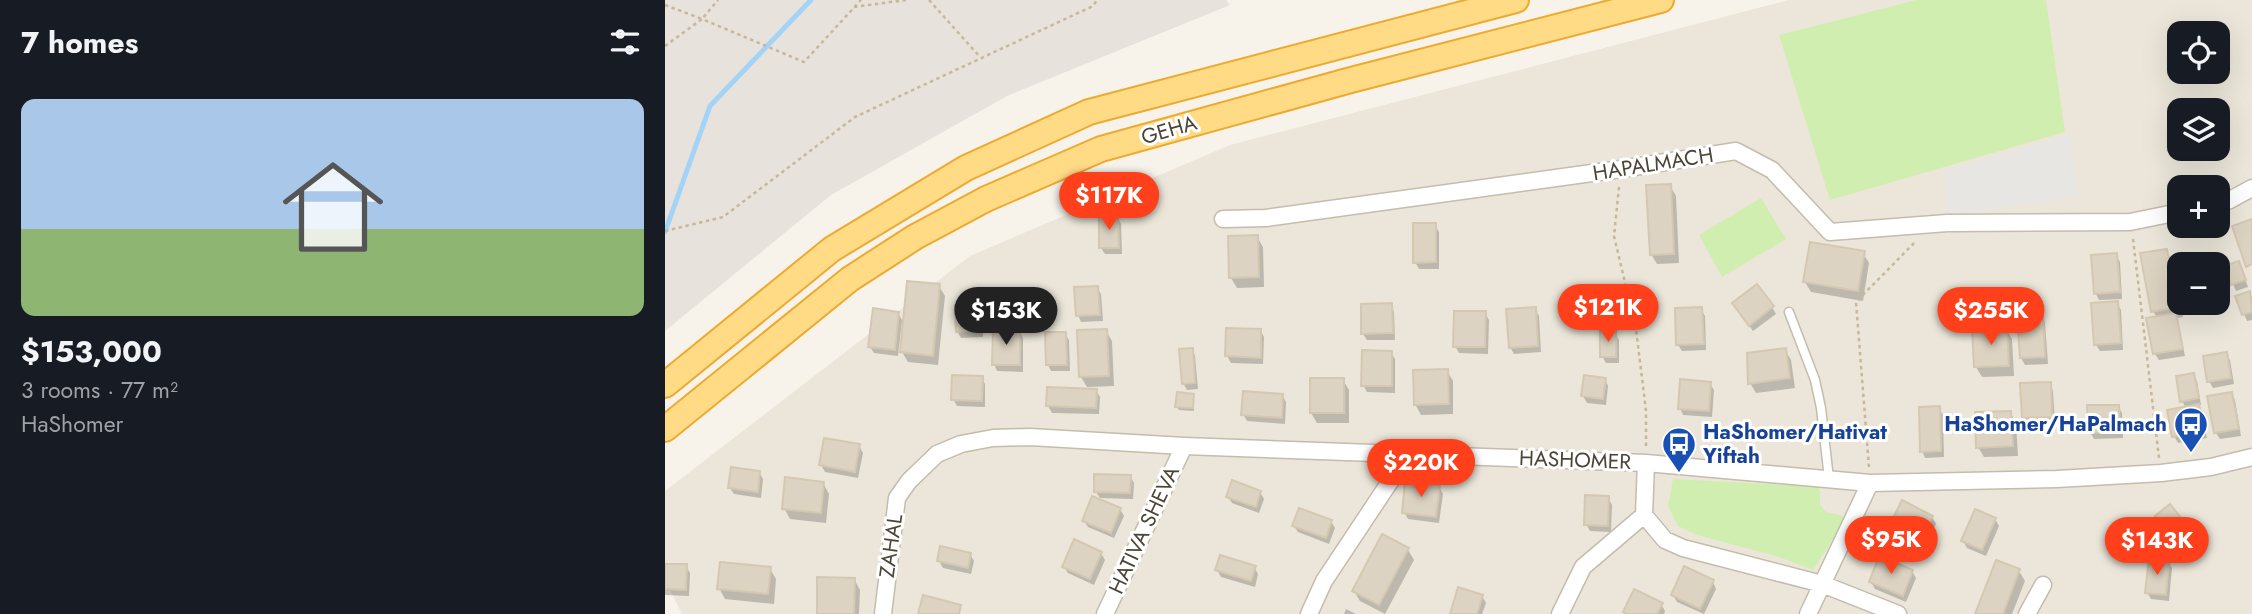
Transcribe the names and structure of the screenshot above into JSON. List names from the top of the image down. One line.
{"streets":{"highway":["GEHA"],"street":["HAPALMACH","HASHOMER","HATIVA SHEVA","ZAHAL"]},"crossings":[["HASHOMER","HATIVA SHEVA"],["HASHOMER","ZAHAL"]],"places":{"bus stop":["HaShomer/HaPalmach","HaShomer/Hativat Yiftah"]},"page":{"heading":"7 homes","map_buttons":["+","−"],"list":[{"name":"$153,000","note":"3 rooms · 77 m² · HaShomer"}],"price":["$117K","$121K","$153K","$255K","$220K","$95K","$143K"]}}
